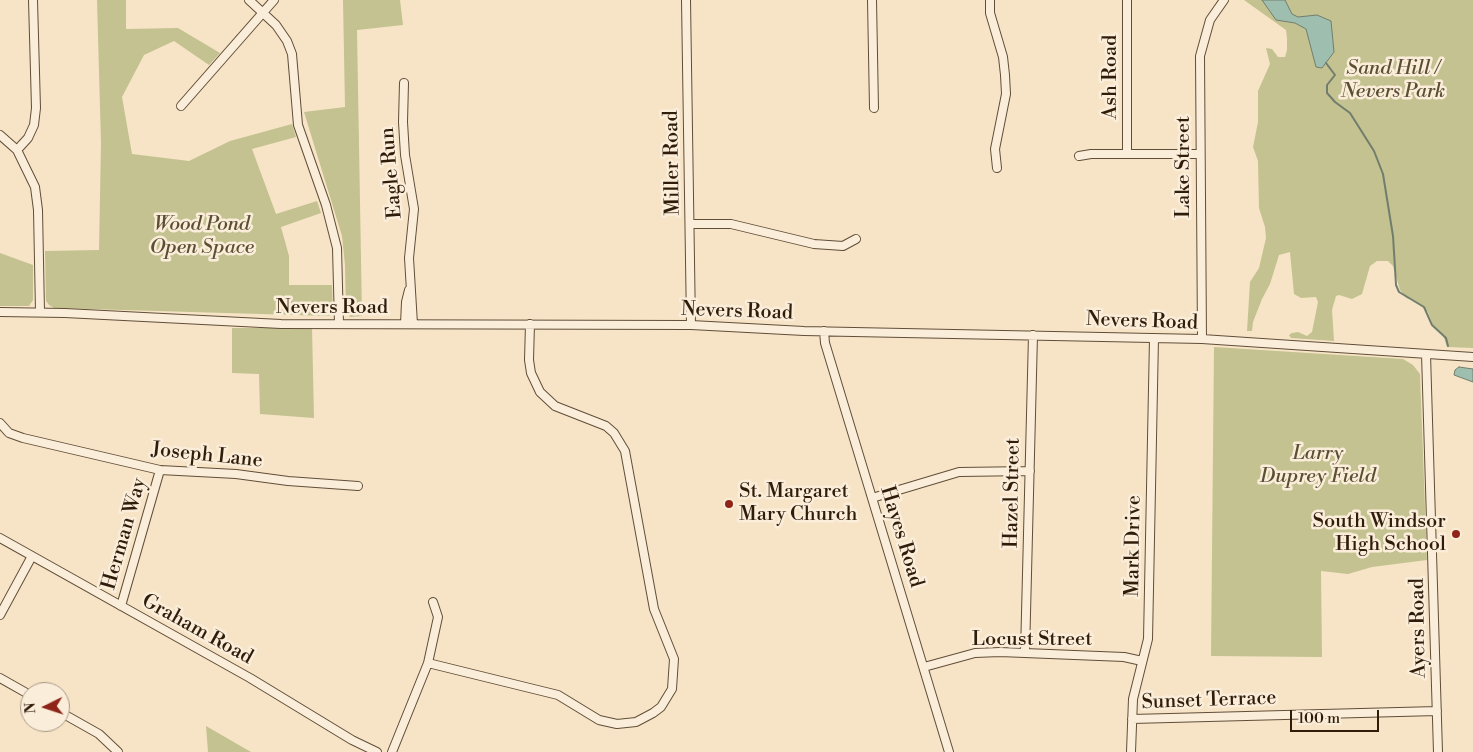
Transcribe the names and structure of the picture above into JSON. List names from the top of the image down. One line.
{"streets":{"street":["Ash Road","Miller Road","Lake Street","Eagle Run","Nevers Road","Joseph Lane","Hazel Street","Herman Way","Hayes Road","Mark Drive","Ayers Road","Graham Road","Locust Street","Sunset Terrace"]},"crossings":[["Miller Road","Nevers Road"],["Lake Street","Nevers Road"],["Eagle Run","Nevers Road"],["Nevers Road","Hazel Street"],["Nevers Road","Hayes Road"],["Nevers Road","Mark Drive"],["Nevers Road","Ayers Road"],["Joseph Lane","Herman Way"],["Hazel Street","Locust Street"],["Herman Way","Graham Road"],["Hayes Road","Locust Street"],["Mark Drive","Locust Street"],["Mark Drive","Sunset Terrace"],["Ayers Road","Sunset Terrace"]],"parks":["Sand Hill / Nevers Park","Wood Pond Open Space","Larry Duprey Field"],"places":["St. Margaret Mary Church","South Windsor High School"],"scale_bar":"100 m","north":"left"}
